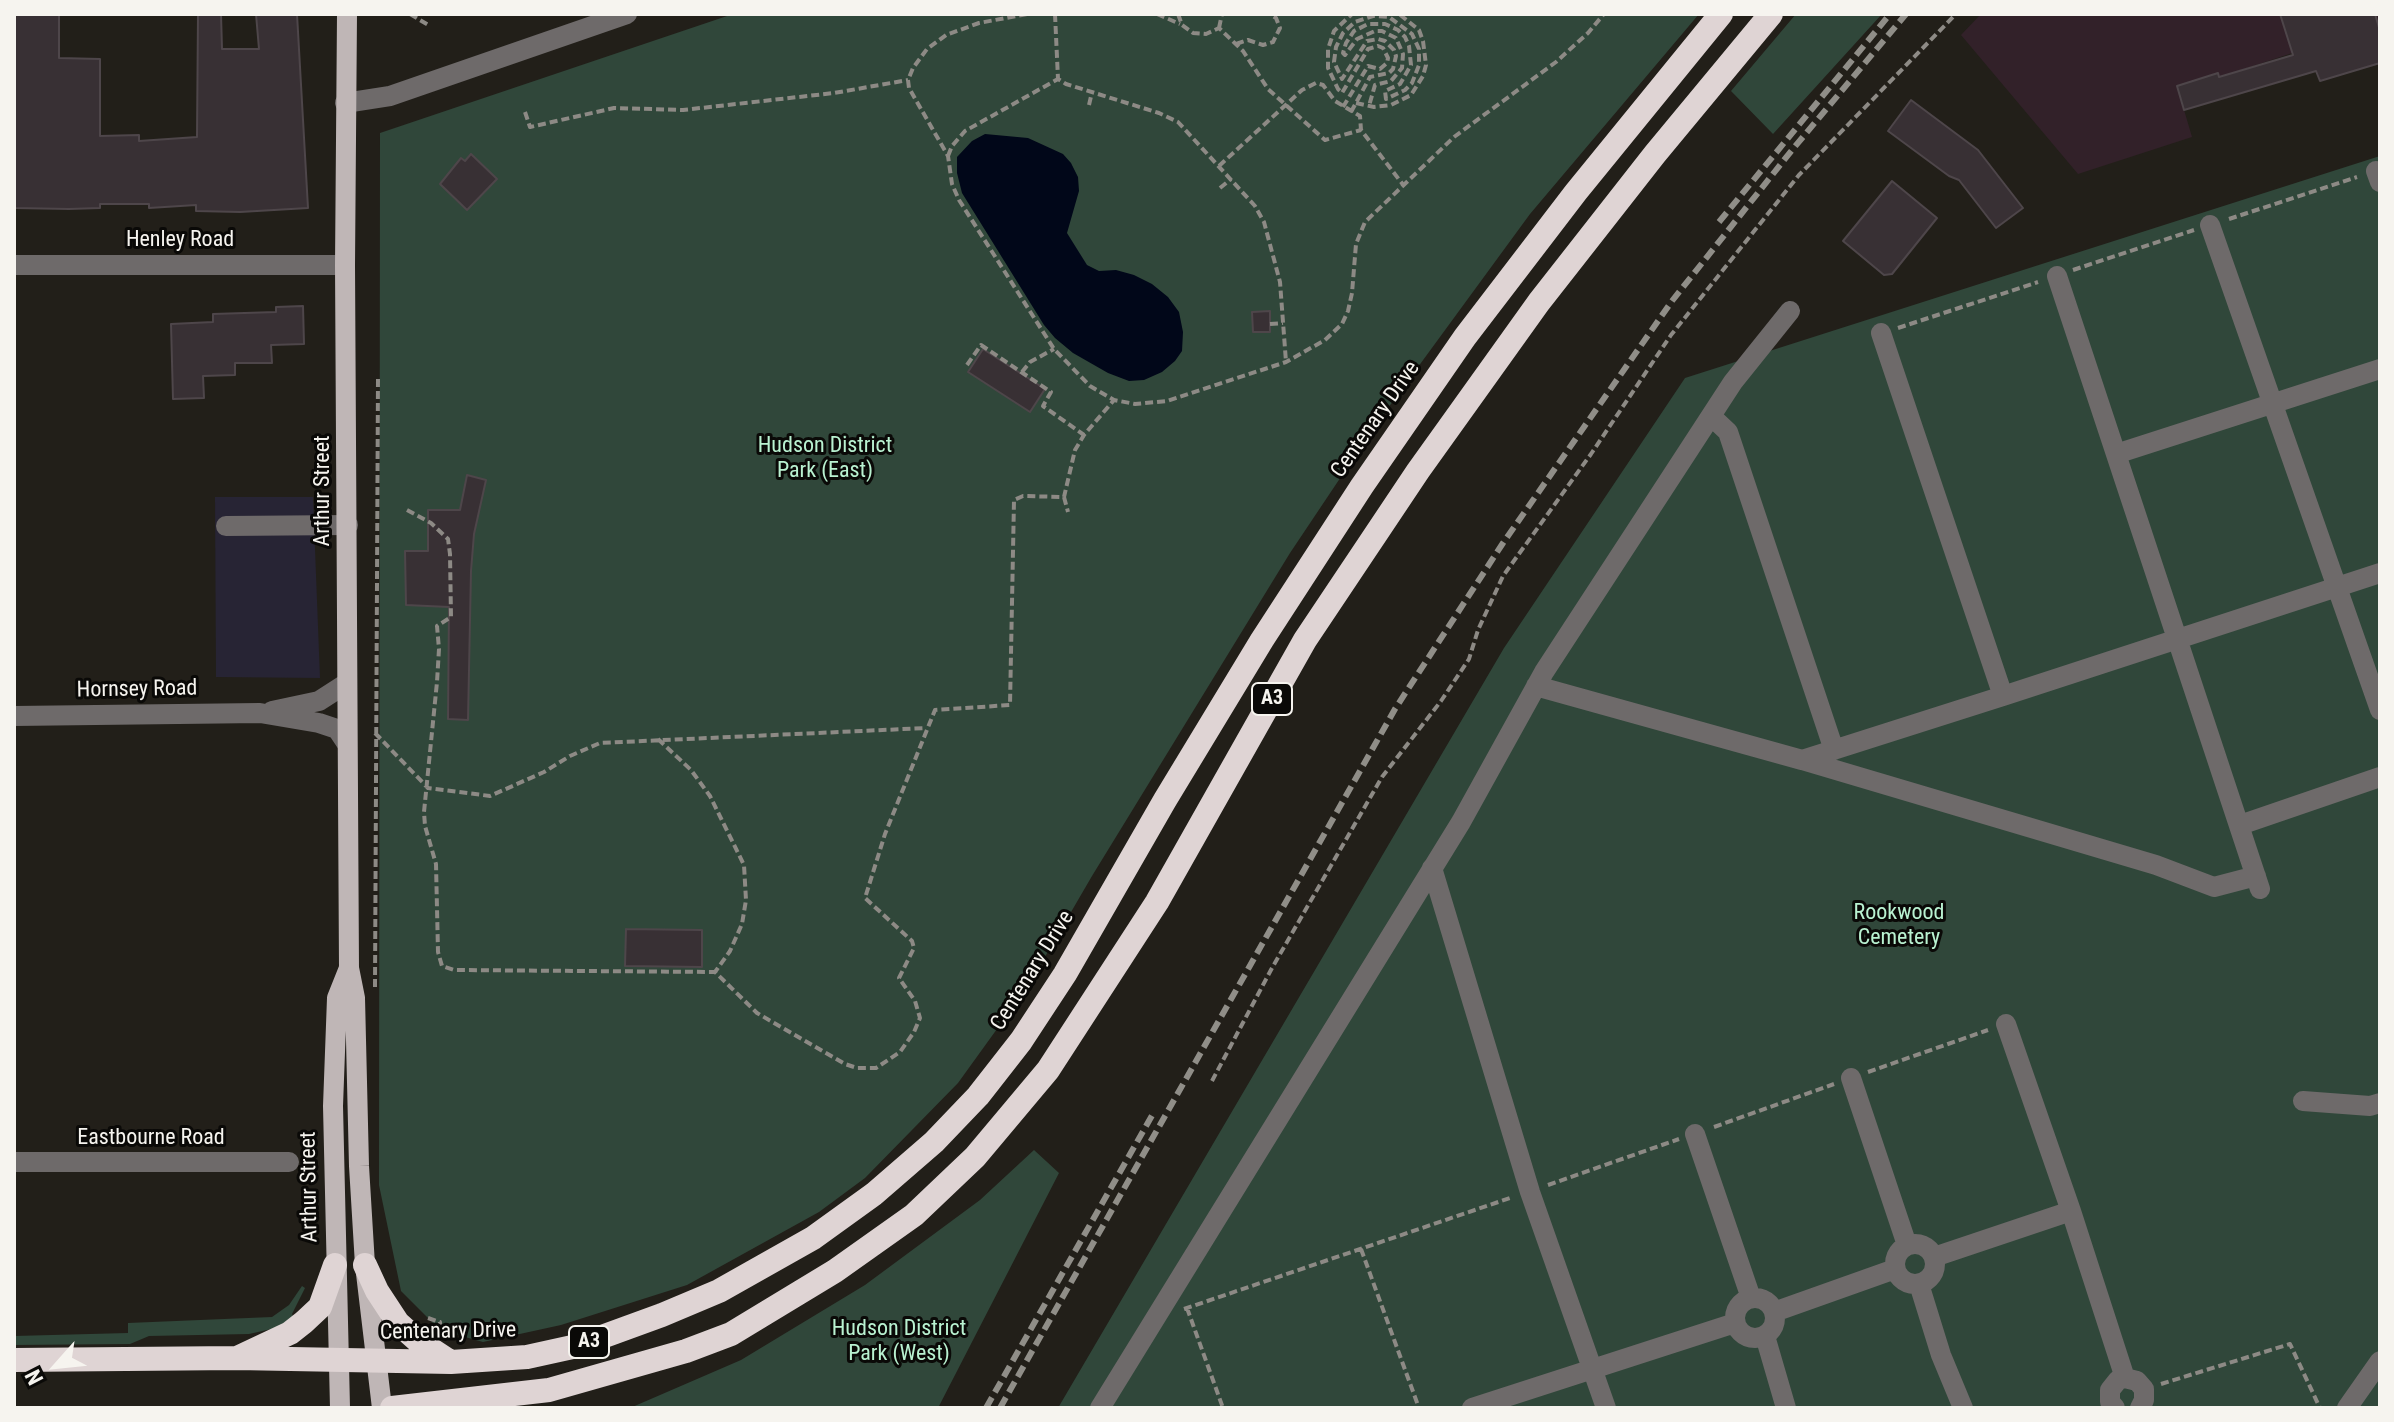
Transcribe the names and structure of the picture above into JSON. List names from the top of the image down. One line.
{"streets":{"highway":["Centenary Drive","A3"],"main road":["Arthur Street"],"street":["Henley Road","Hornsey Road","Eastbourne Road"]},"crossings":[["Henley Road","Arthur Street"],["Centenary Drive","Arthur Street"],["Arthur Street","Hornsey Road"]],"parks":["Hudson District Park (East)","Rookwood Cemetery","Hudson District Park (West)"],"north":"bottom left"}
